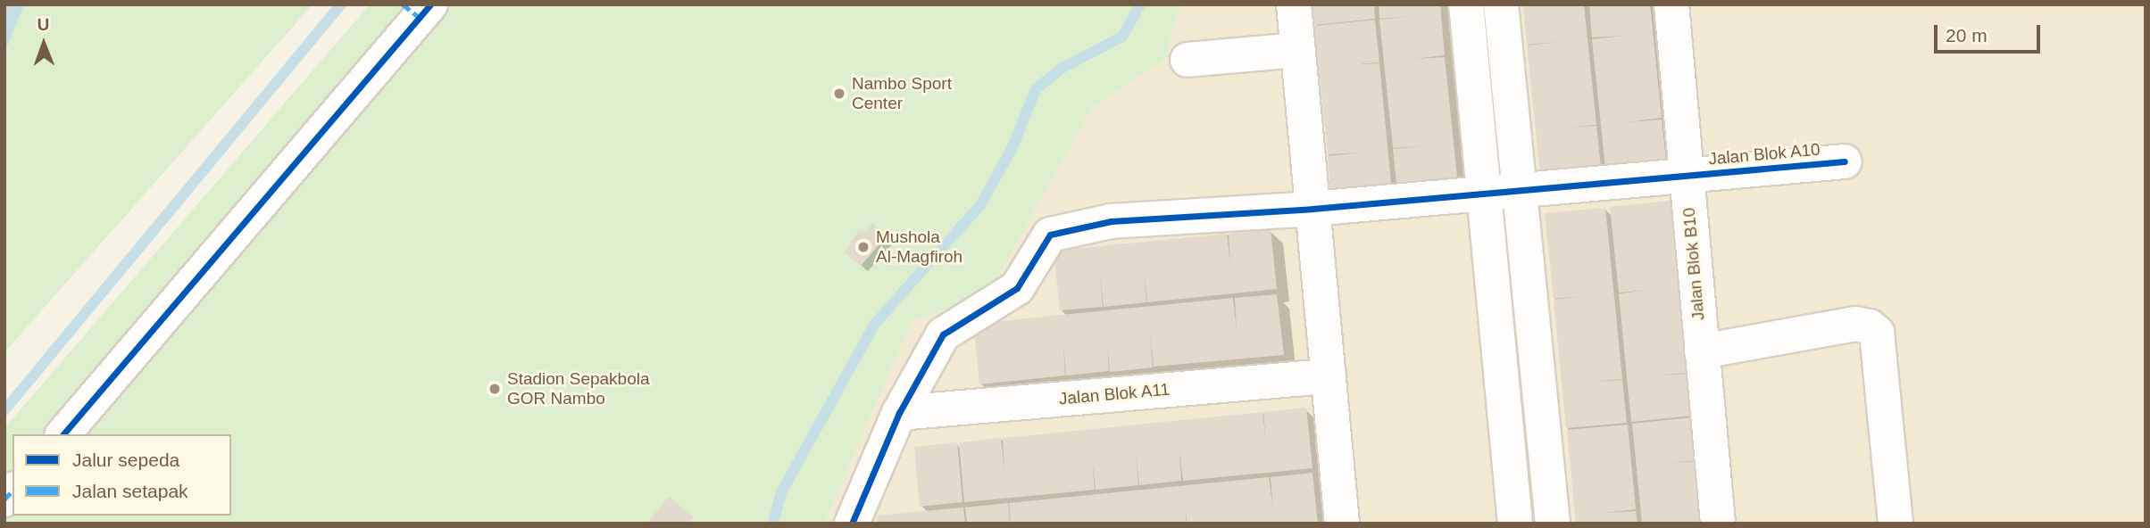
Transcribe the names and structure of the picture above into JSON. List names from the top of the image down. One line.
{"streets":{"street":["Jalan Blok A10","Jalan Blok B10","Jalan Blok A11"]},"crossings":[["Jalan Blok A10","Jalan Blok B10"],["Jalan Blok A10","Jalan Blok A11"]],"places":["Nambo Sport Center","Mushola Al-Magfiroh","Stadion Sepakbola GOR Nambo"],"legend":["Jalur sepeda","Jalan setapak"],"scale_bar":"20 m","north":"top"}
